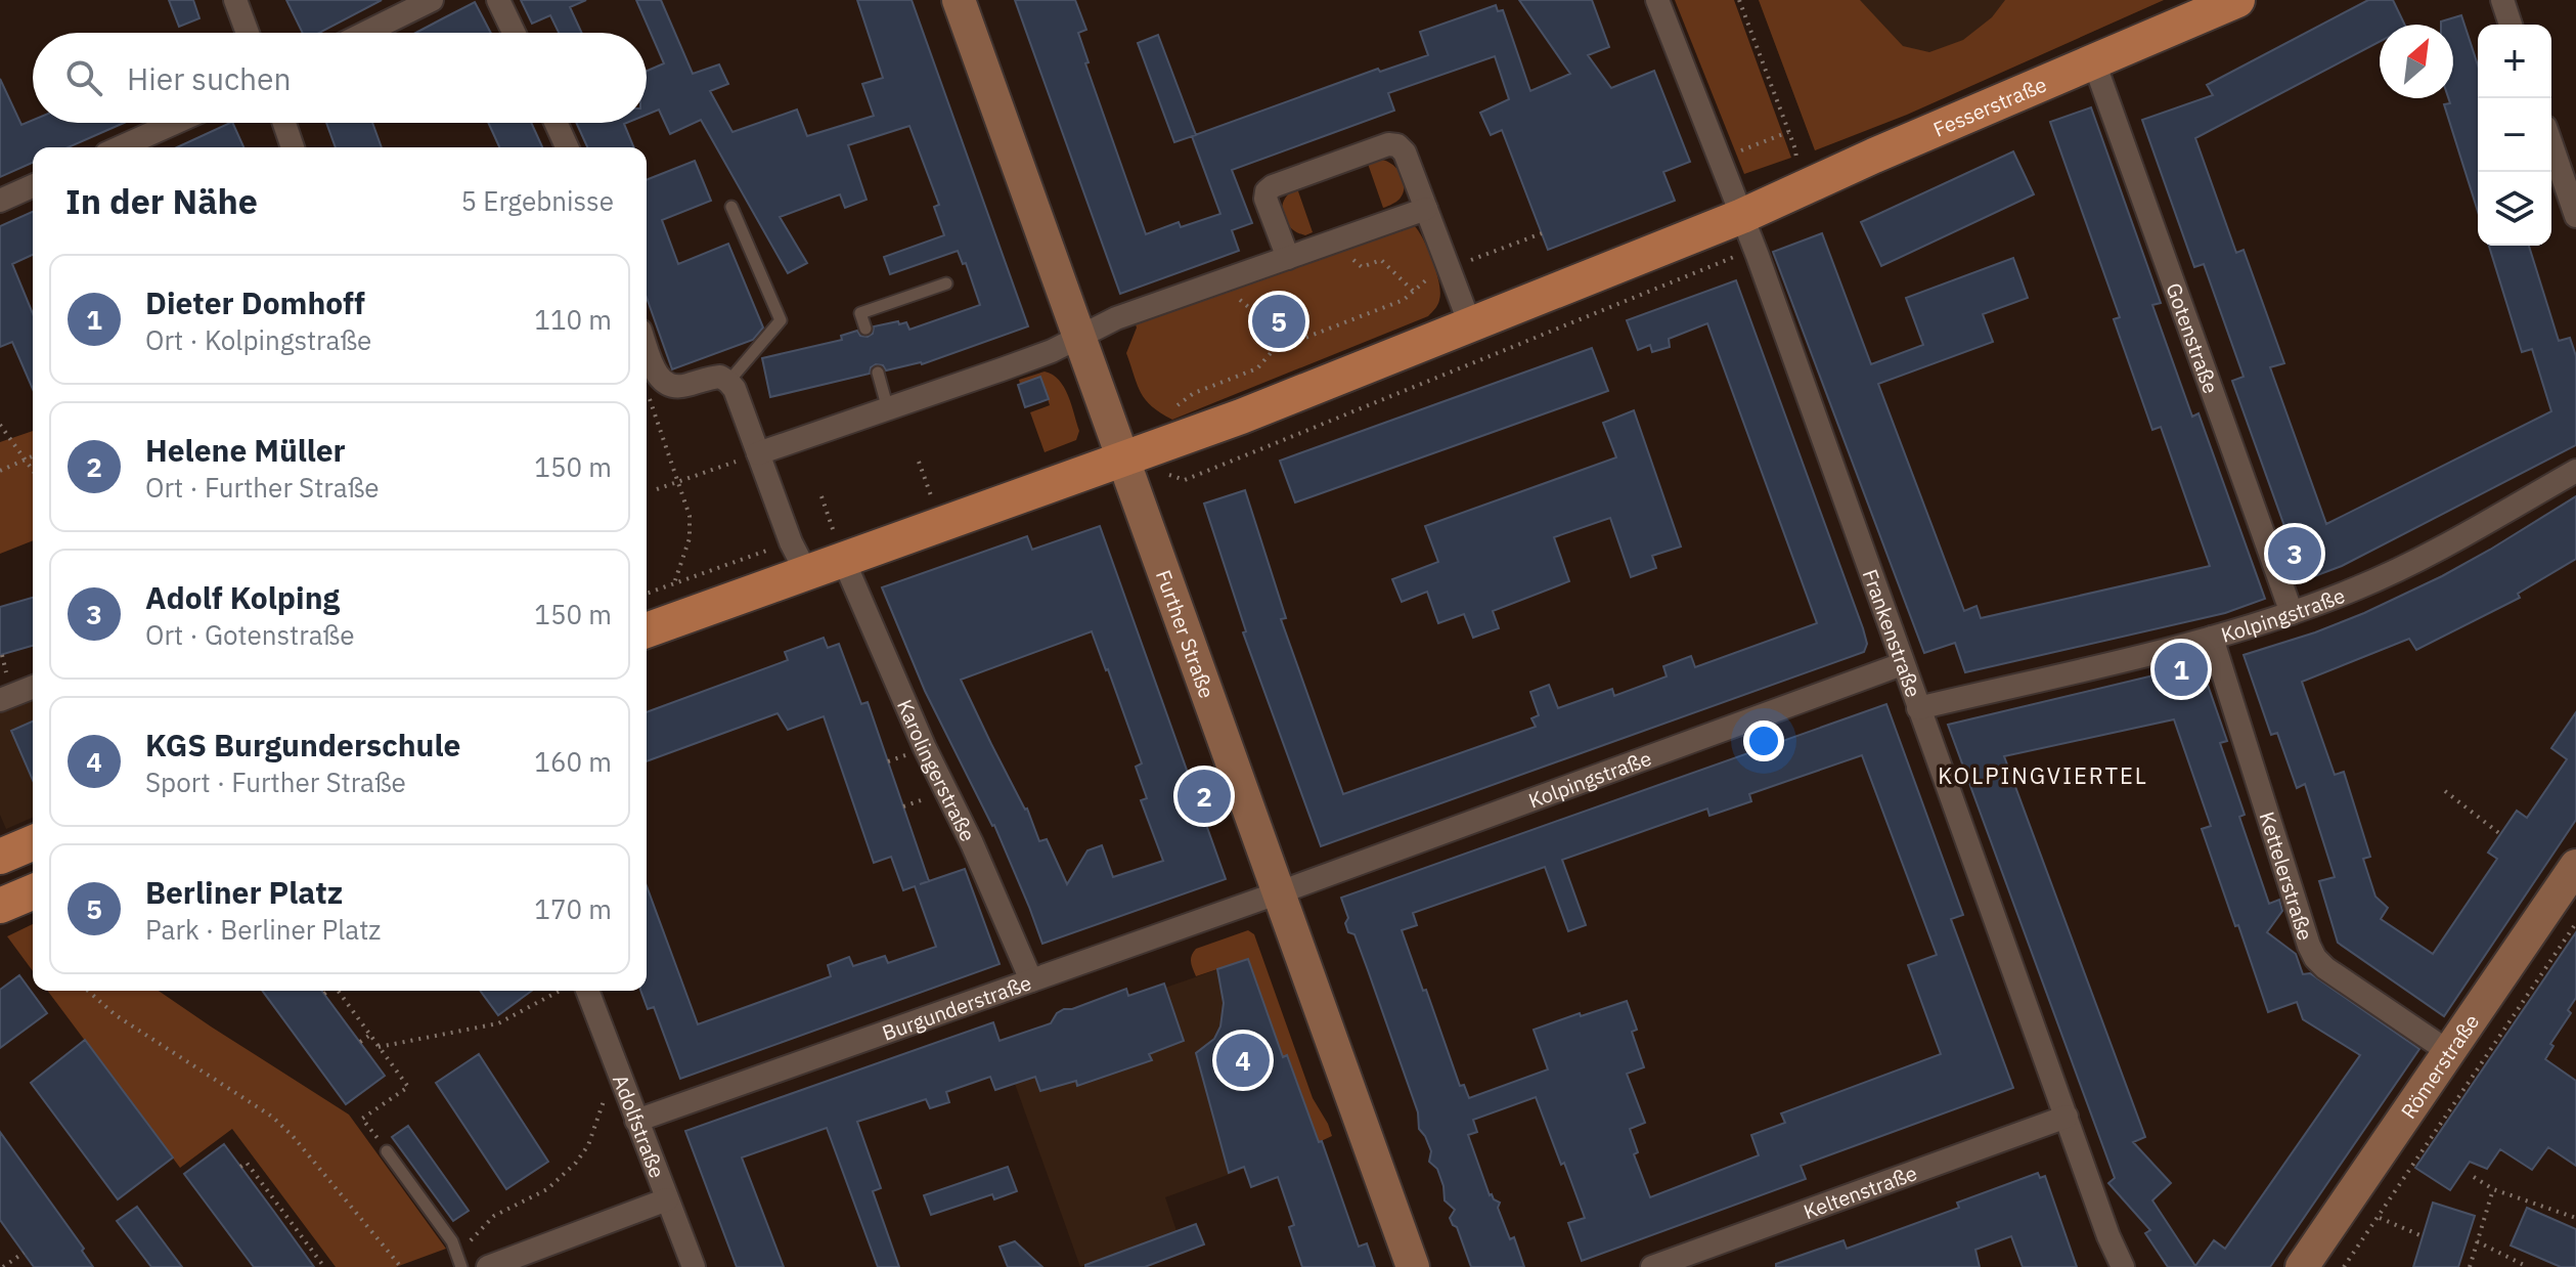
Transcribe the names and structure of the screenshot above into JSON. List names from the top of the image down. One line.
{"streets":{"main road":["Fesserstraße","Further Straße","Römerstraße"],"street":["Gotenstraße","Kolpingstraße","Frankenstraße","Karolingerstraße","Kettelerstraße","Burgunderstraße","Adolfstraße","Keltenstraße"]},"crossings":[["Fesserstraße","Gotenstraße"],["Fesserstraße","Further Straße"],["Fesserstraße","Frankenstraße"],["Fesserstraße","Karolingerstraße"],["Gotenstraße","Kolpingstraße"],["Kolpingstraße","Further Straße"],["Kolpingstraße","Frankenstraße"],["Kolpingstraße","Kettelerstraße"],["Kolpingstraße","Burgunderstraße"],["Further Straße","Burgunderstraße"],["Frankenstraße","Keltenstraße"],["Karolingerstraße","Burgunderstraße"],["Kettelerstraße","Römerstraße"],["Burgunderstraße","Adolfstraße"]],"districts":["KOLPINGVIERTEL"],"north":"top right","page":{"map_buttons":["+","−"],"search":"Hier suchen","heading":["In der Nähe","5 Ergebnisse"],"list":[{"mark":"1","name":"Dieter Domhoff","note":"Ort · Kolpingstraße","value":"110 m"},{"mark":"2","name":"Helene Müller","note":"Ort · Further Straße","value":"150 m"},{"mark":"3","name":"Adolf Kolping","note":"Ort · Gotenstraße","value":"150 m"},{"mark":"4","name":"KGS Burgunderschule","note":"Sport · Further Straße","value":"160 m"},{"mark":"5","name":"Berliner Platz","note":"Park · Berliner Platz","value":"170 m"}],"pins":["5","3","1","2","4"]}}
